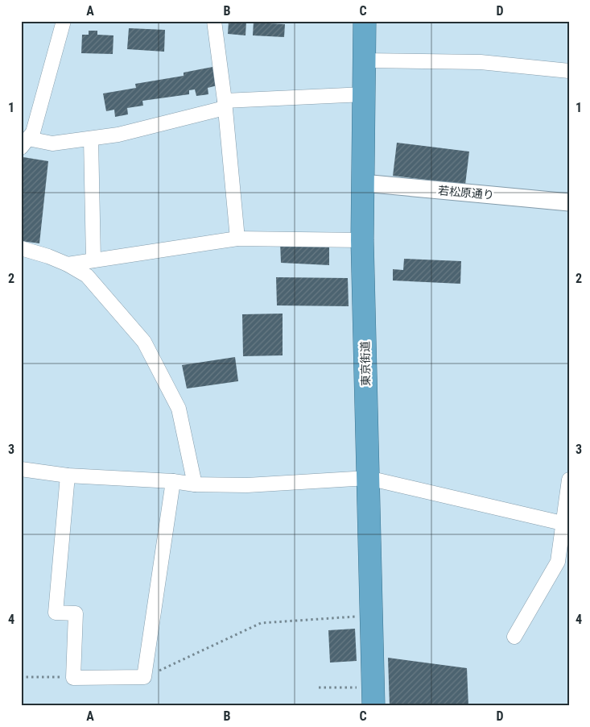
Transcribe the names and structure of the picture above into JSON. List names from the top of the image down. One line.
{"streets":{"highway":["東京街道"],"street":["若松原通り"]},"crossings":[["若松原通り","東京街道"]],"grid":{"columns":["A","B","C","D"],"rows":["1","2","3","4"]}}
